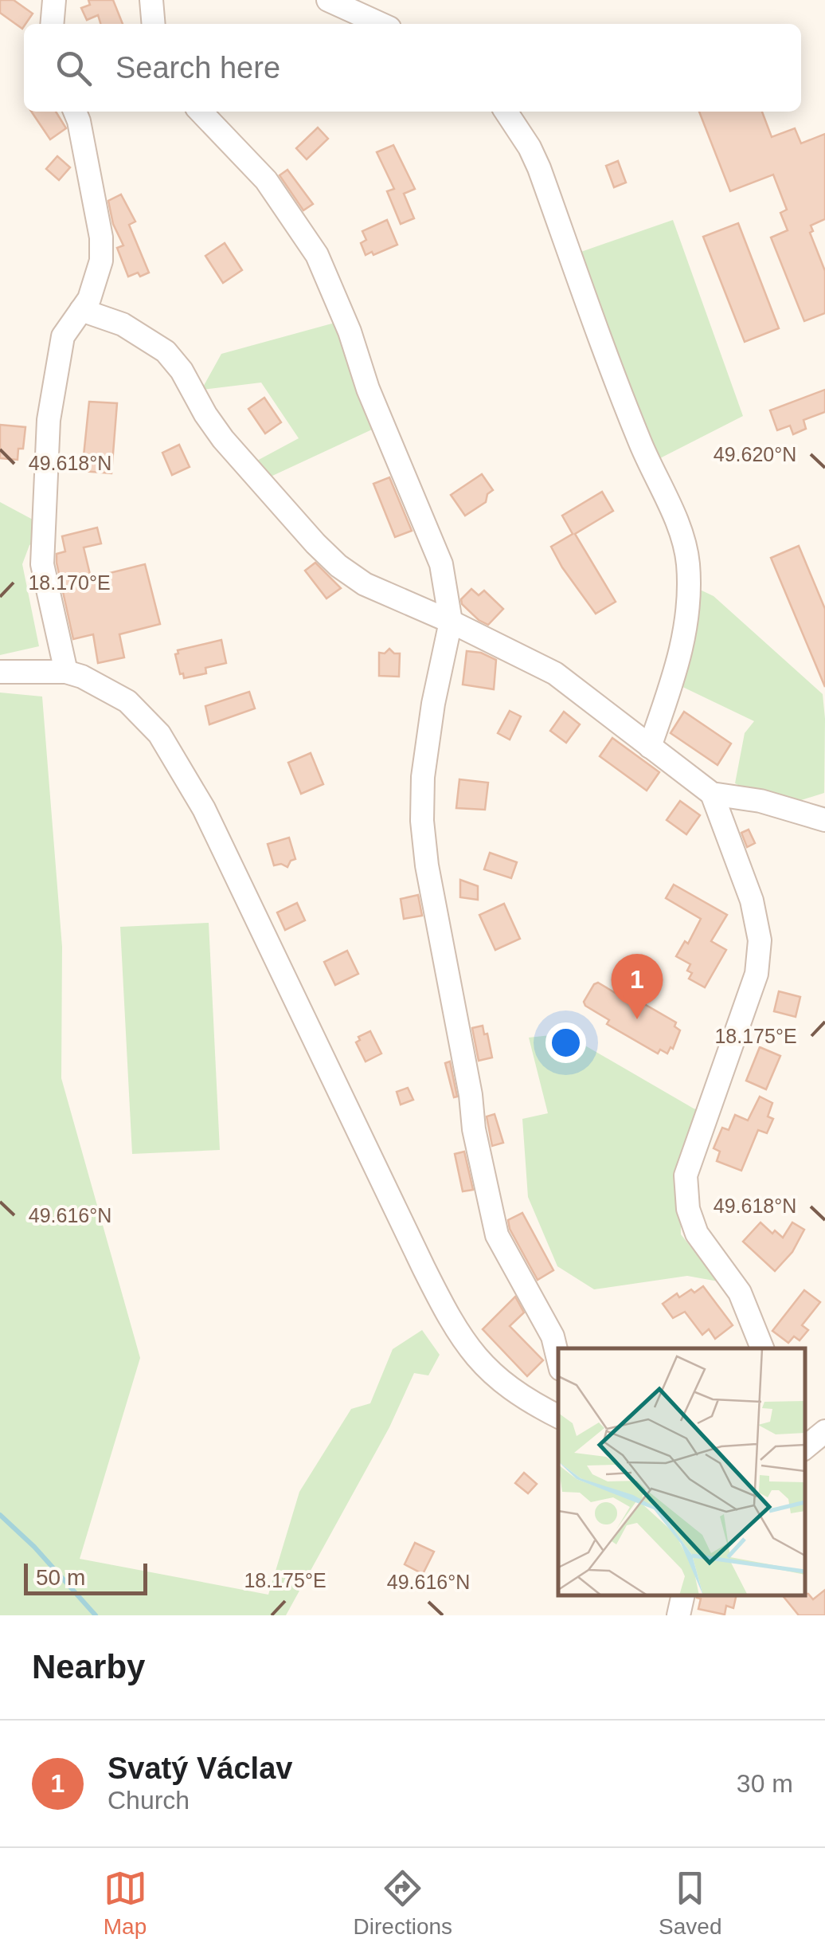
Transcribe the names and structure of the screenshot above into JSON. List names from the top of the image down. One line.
{"scale_bar":"50 m","page":{"search":"Search here","pins":"1","scale":"50 m","heading":"Nearby","list":[{"mark":"1","name":"Svatý Václav","note":"Church","value":"30 m"}],"nav":["Map","Directions","Saved"]},"coordinates":["49.620°N","49.618°N","18.170°E","18.175°E","49.616°N"]}
